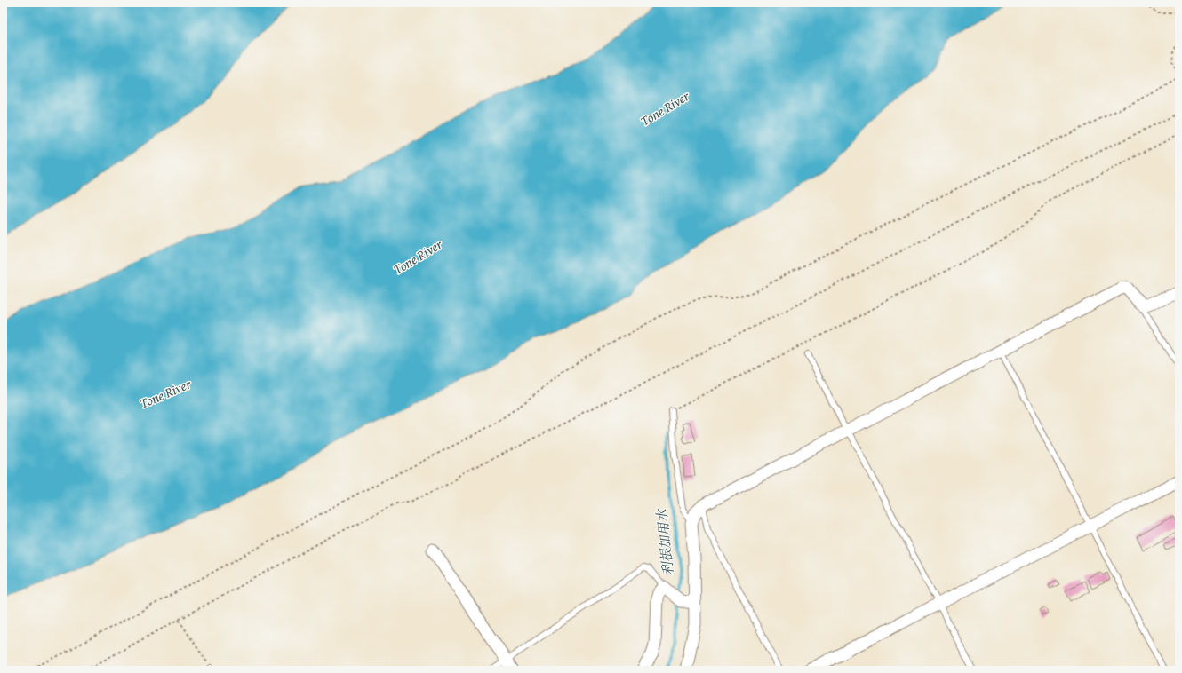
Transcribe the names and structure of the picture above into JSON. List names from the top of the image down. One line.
{"water":["Tone River","利根加用水"]}
